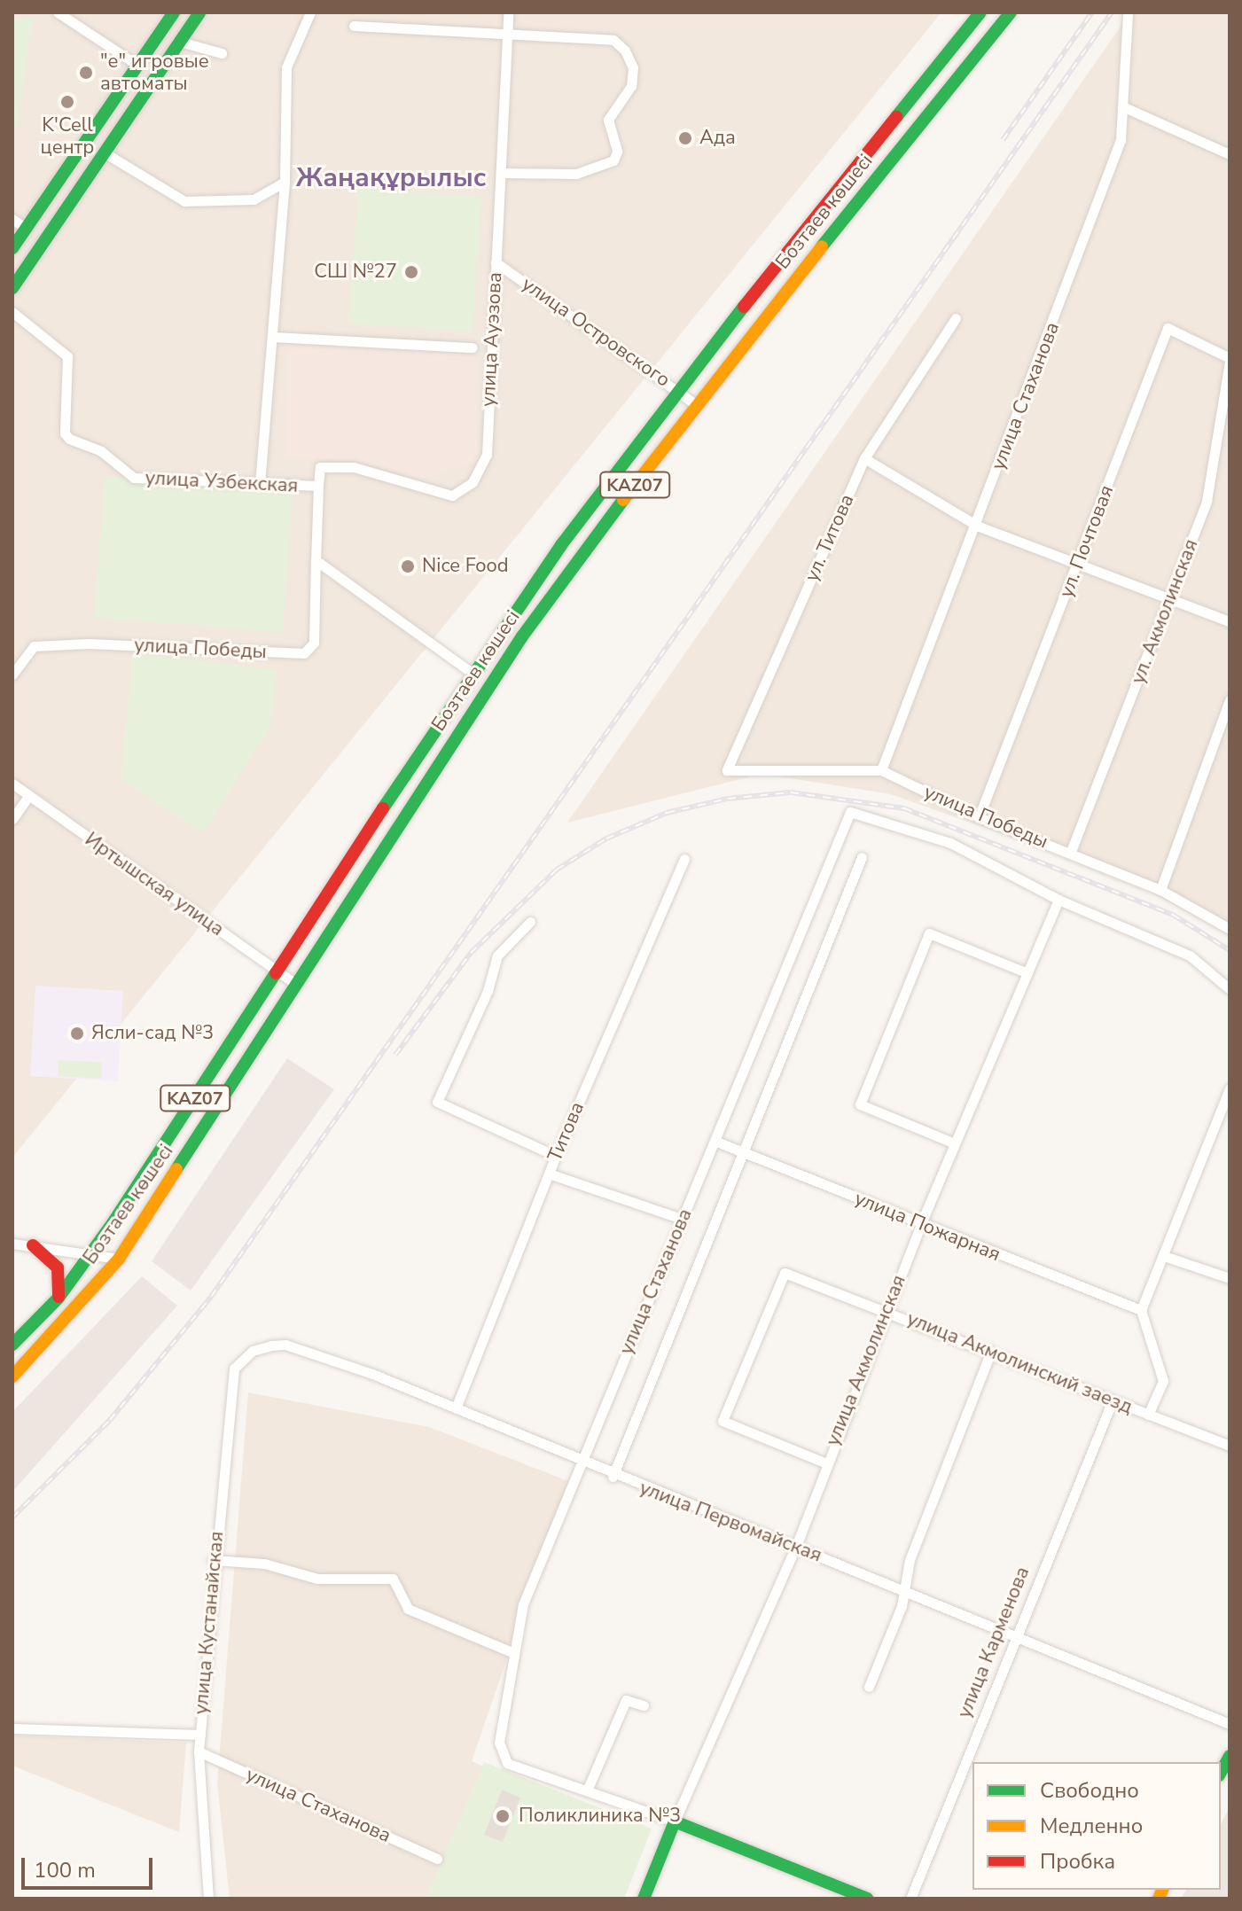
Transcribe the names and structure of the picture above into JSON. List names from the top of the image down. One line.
{"streets":{"main road":["Бозтаев көшесі","KAZ07"],"street":["улица Островского","улица Ауэзова","улица Стаханова","улица Узбекская","ул. Титова","ул. Почтовая","ул. Акмолинская","улица Победы","Иртышская улица","Титова","улица Пожарная","улица Акмолинская","улица Акмолинский заезд","улица Первомайская","улица Кустанайская","улица Карменова"]},"crossings":[["Бозтаев көшесі","улица Островского"],["Бозтаев көшесі","Иртышская улица"],["улица Островского","улица Ауэзова"],["улица Ауэзова","улица Узбекская"],["улица Стаханова","улица Победы"],["улица Стаханова","улица Пожарная"],["улица Стаханова","улица Первомайская"],["улица Стаханова","улица Кустанайская"],["улица Узбекская","улица Победы"],["ул. Титова","улица Победы"],["ул. Почтовая","ул. Акмолинская"],["ул. Почтовая","улица Победы"],["ул. Акмолинская","улица Победы"],["улица Победы","улица Акмолинская"],["Титова","улица Первомайская"],["улица Пожарная","улица Акмолинская"],["улица Акмолинская","улица Акмолинский заезд"],["улица Акмолинская","улица Первомайская"],["улица Акмолинский заезд","улица Карменова"],["улица Первомайская","улица Кустанайская"],["улица Первомайская","улица Карменова"]],"districts":["Жаңақұрылыс"],"places":["\"е\" игровые автоматы","K'Cell центр","Ада","СШ №27","Nice Food","Ясли-сад №3","Поликлиника №3"],"legend":["Свободно","Медленно","Пробка"],"scale_bar":"100 m"}
